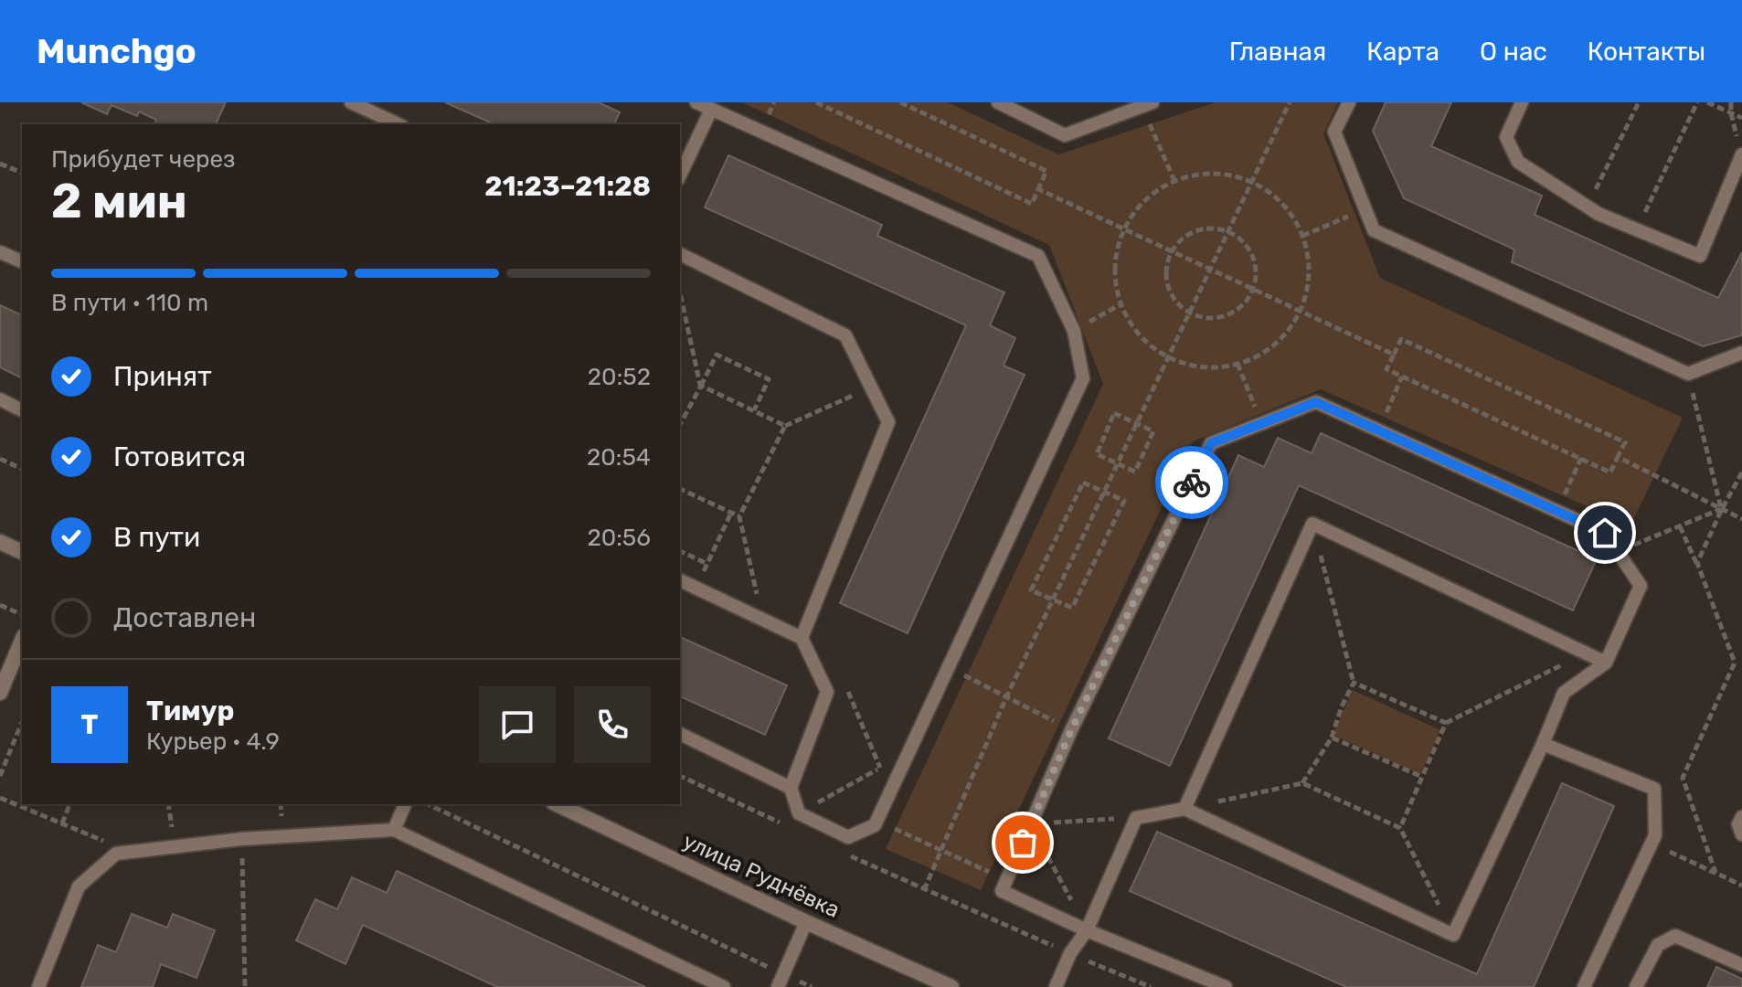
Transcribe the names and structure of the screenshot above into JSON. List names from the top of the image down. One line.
{"streets":{"street":["улица Руднёвка"]},"page":{"header":"Munchgo","nav":["Главная","Карта","О нас","Контакты"],"heading":["2 мин","Прибудет через","21:23–21:28"],"panel":["Тимур","Курьер · 4.9"],"bar":"В пути · 110 m","list":[["Принят","20:52"],["Готовится","20:54"],["В пути","20:56"],"Доставлен"],"round":"Т"}}
